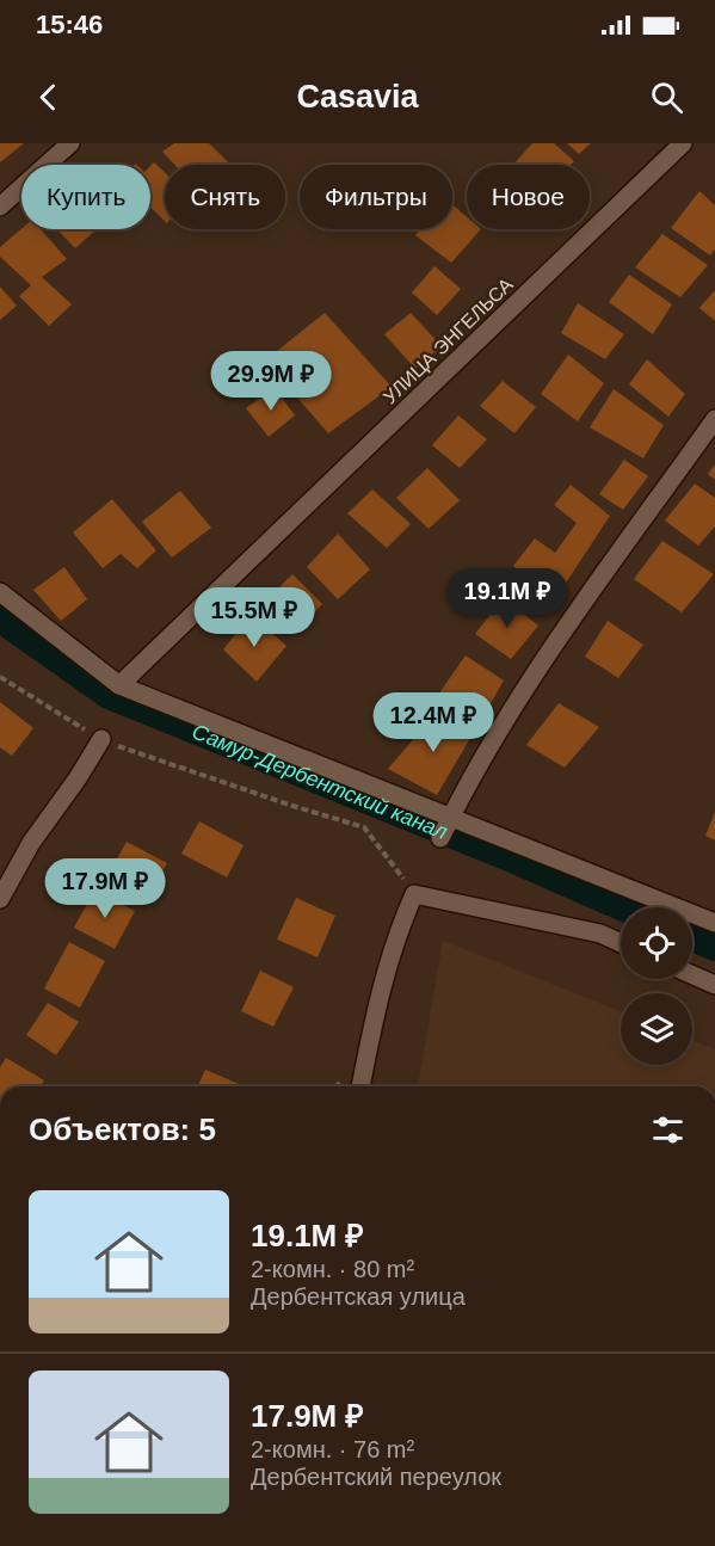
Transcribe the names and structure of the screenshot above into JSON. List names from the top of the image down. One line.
{"streets":{"street":["УЛИЦА ЭНГЕЛЬСА"]},"water":["Самур-Дербентский канал"],"page":{"status":"15:46","header":"Casavia","chip":["Купить","Снять","Фильтры","Новое"],"price":["29.9M ₽","19.1M ₽","15.5M ₽","12.4M ₽","17.9M ₽"],"heading":"Объектов: 5","list":[{"name":"19.1M ₽","note":"2-комн. · 80 m² · Дербентская улица"},{"name":"17.9M ₽","note":"2-комн. · 76 m² · Дербентский переулок"}]}}
